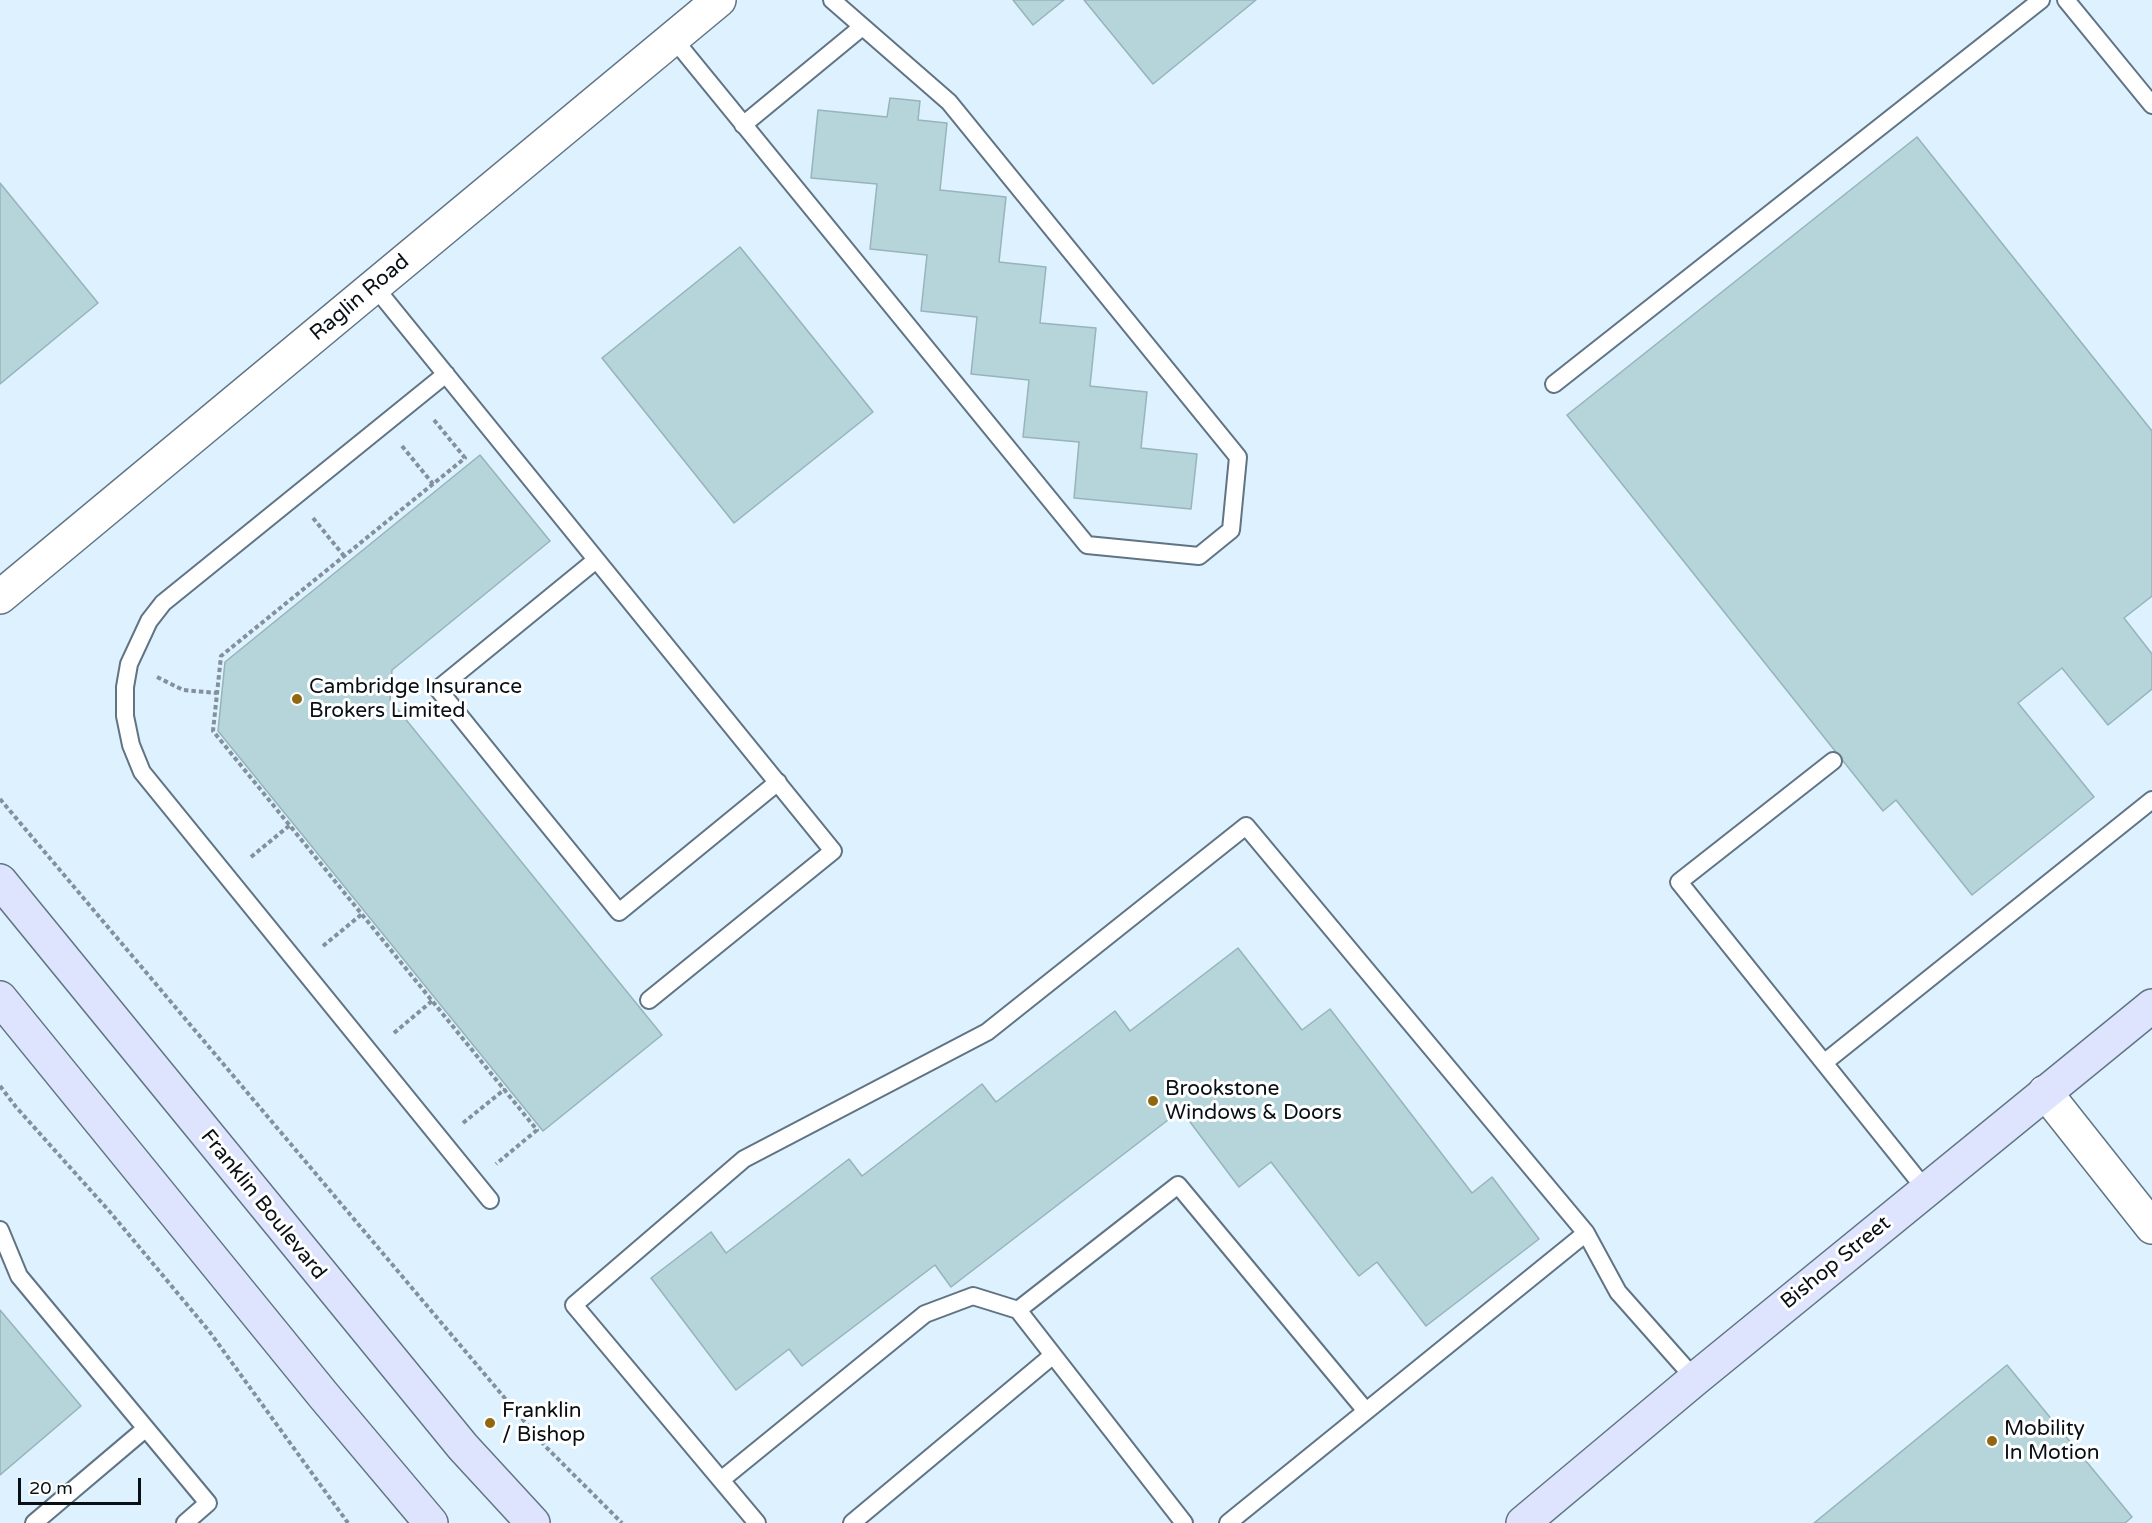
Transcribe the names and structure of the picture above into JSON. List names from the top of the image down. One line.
{"streets":{"main road":["Franklin Boulevard","Bishop Street"],"street":["Raglin Road"]},"places":["Cambridge Insurance Brokers Limited","Brookstone Windows & Doors","Franklin / Bishop","Mobility In Motion"],"scale_bar":"20 m"}
